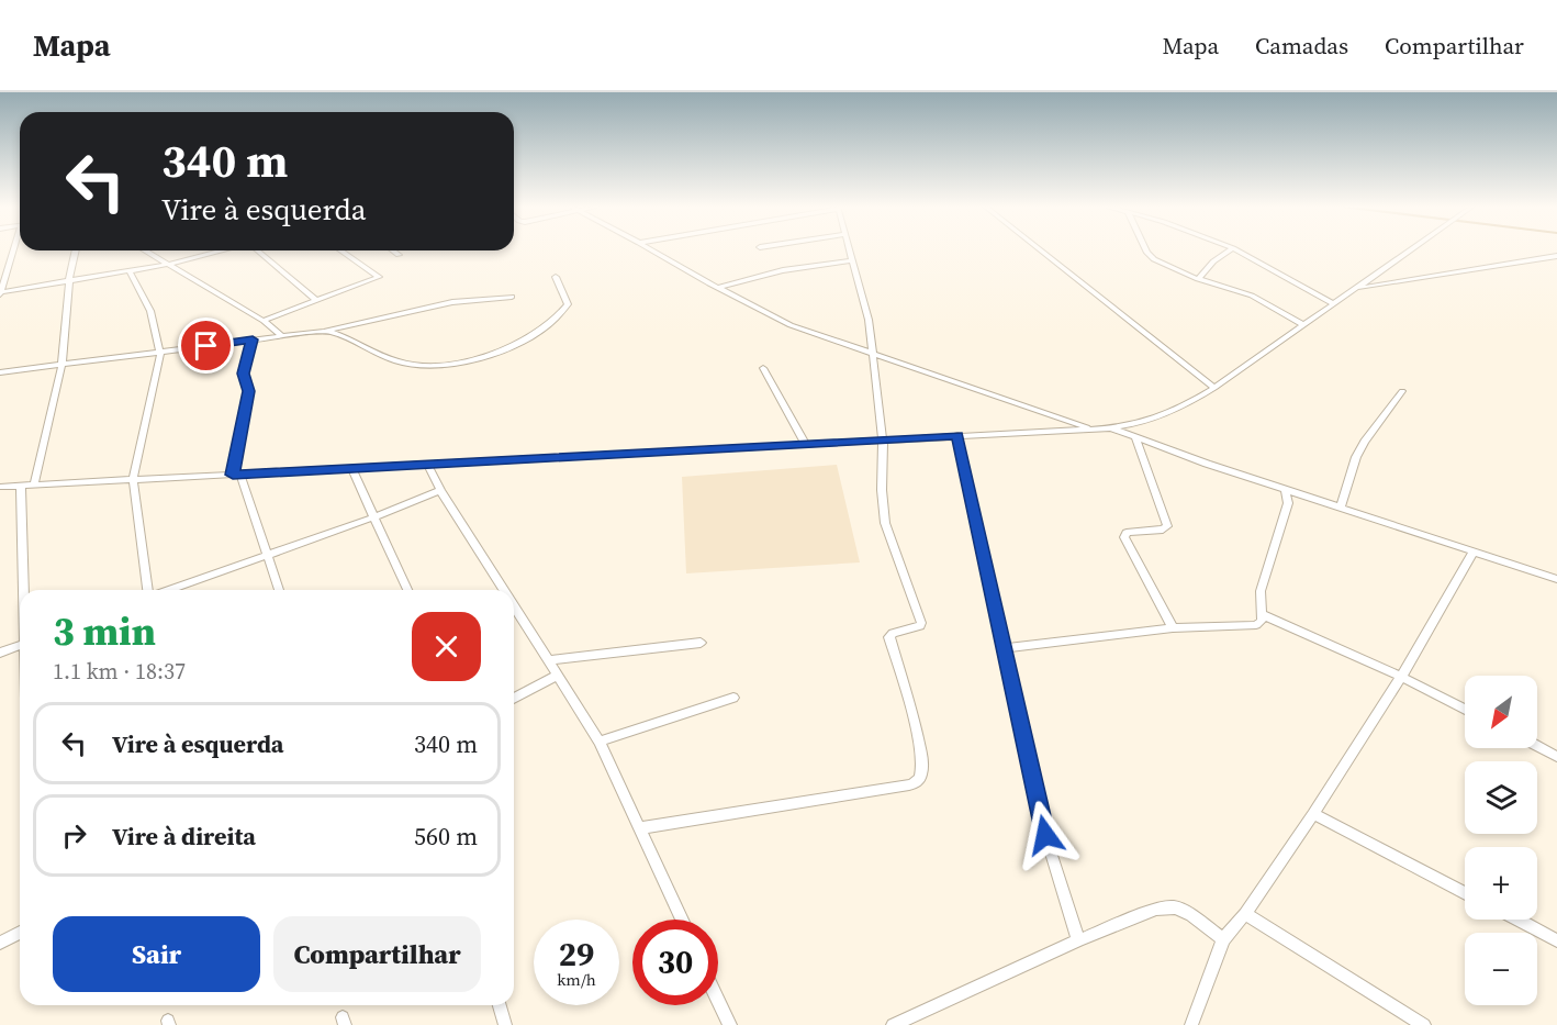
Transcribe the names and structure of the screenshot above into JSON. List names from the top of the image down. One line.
{"north":"bottom left","page":{"header":"Mapa","nav":["Mapa","Camadas","Compartilhar"],"turn":["340 m","Vire à esquerda"],"heading":["3 min","1.1 km · 18:37"],"map_buttons":["+","−"],"list":[{"name":"Vire à esquerda","value":"340 m"},{"name":"Vire à direita","value":"560 m"}],"buttons":["Sair","Compartilhar"],"speed":"29 km/h","limit":"30"}}
